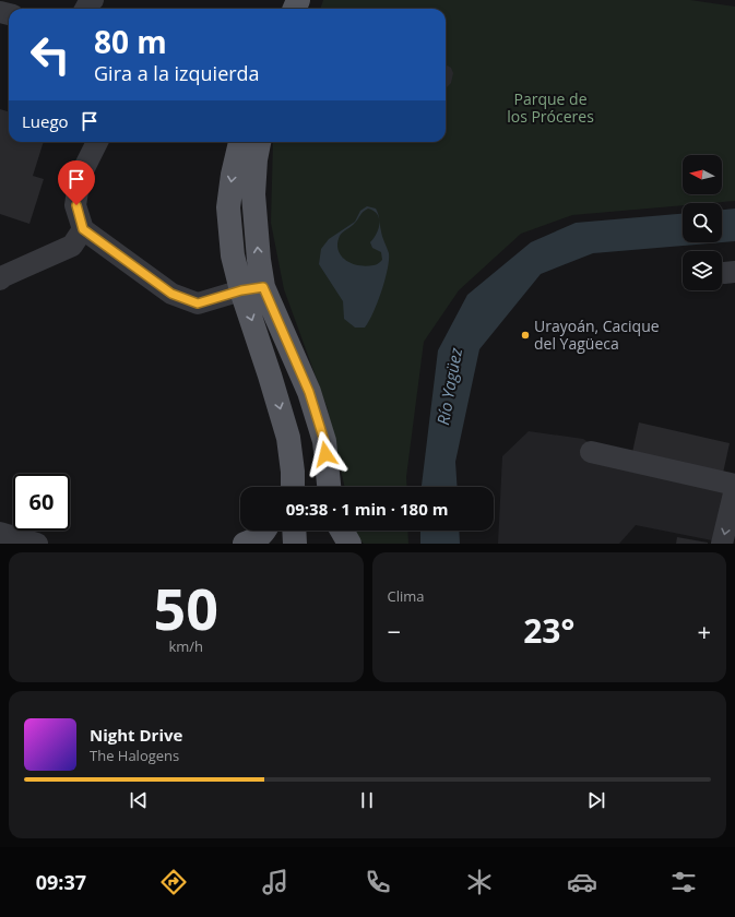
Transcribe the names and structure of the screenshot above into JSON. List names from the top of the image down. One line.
{"water":["Río Yagüez"],"parks":["Parque de los Próceres"],"places":["Urayoán, Cacique del Yagüeca"],"north":"left","page":{"turn":["80 m","Gira a la izquierda"],"then":"Luego","limit":"60","trip":"09:38 · 1 min · 180 m","tile":[["50","km/h"],"Clima"],"heat":["−","23°","+"],"song":["Night Drive","The Halogens"],"tabs":"09:37"}}
